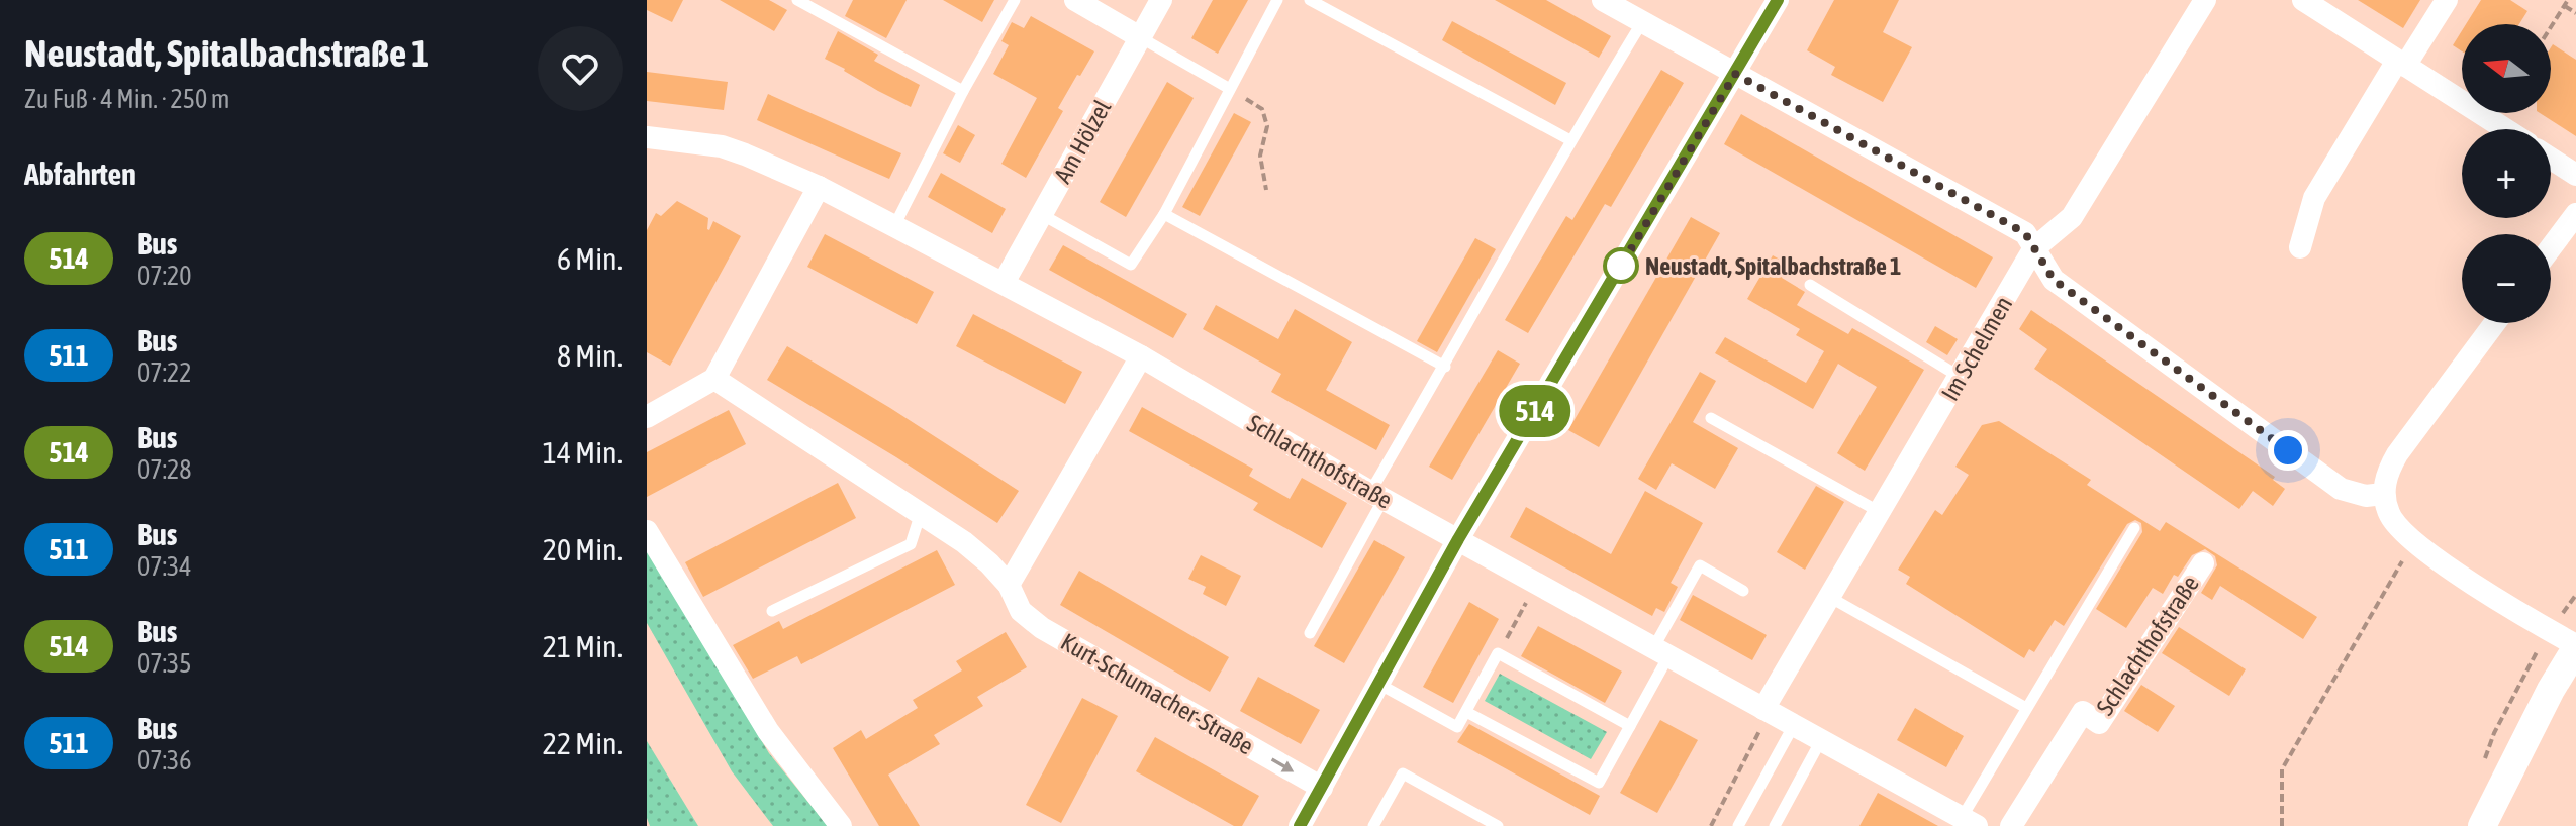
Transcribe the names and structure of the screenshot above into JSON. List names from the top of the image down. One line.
{"streets":{"street":["Am Hölzel","Im Schelmen","Schlachthofstraße","Kurt-Schumacher-Straße"]},"crossings":[["Am Hölzel","Schlachthofstraße"],["Im Schelmen","Schlachthofstraße"]],"one_way":["Kurt-Schumacher-Straße"],"places":["Neustadt, Spitalbachstraße 1"],"lines":["bus line 514"],"north":"left","page":{"heading":[["Neustadt, Spitalbachstraße 1","Zu Fuß · 4 Min. · 250 m"],"Abfahrten"],"on_map":"514","map_buttons":["+","−"],"list":[{"mark":"514","name":"Bus","note":"07:20","value":"6 Min."},{"mark":"511","name":"Bus","note":"07:22","value":"8 Min."},{"mark":"514","name":"Bus","note":"07:28","value":"14 Min."},{"mark":"511","name":"Bus","note":"07:34","value":"20 Min."},{"mark":"514","name":"Bus","note":"07:35","value":"21 Min."},{"mark":"511","name":"Bus","note":"07:36","value":"22 Min."}]}}
